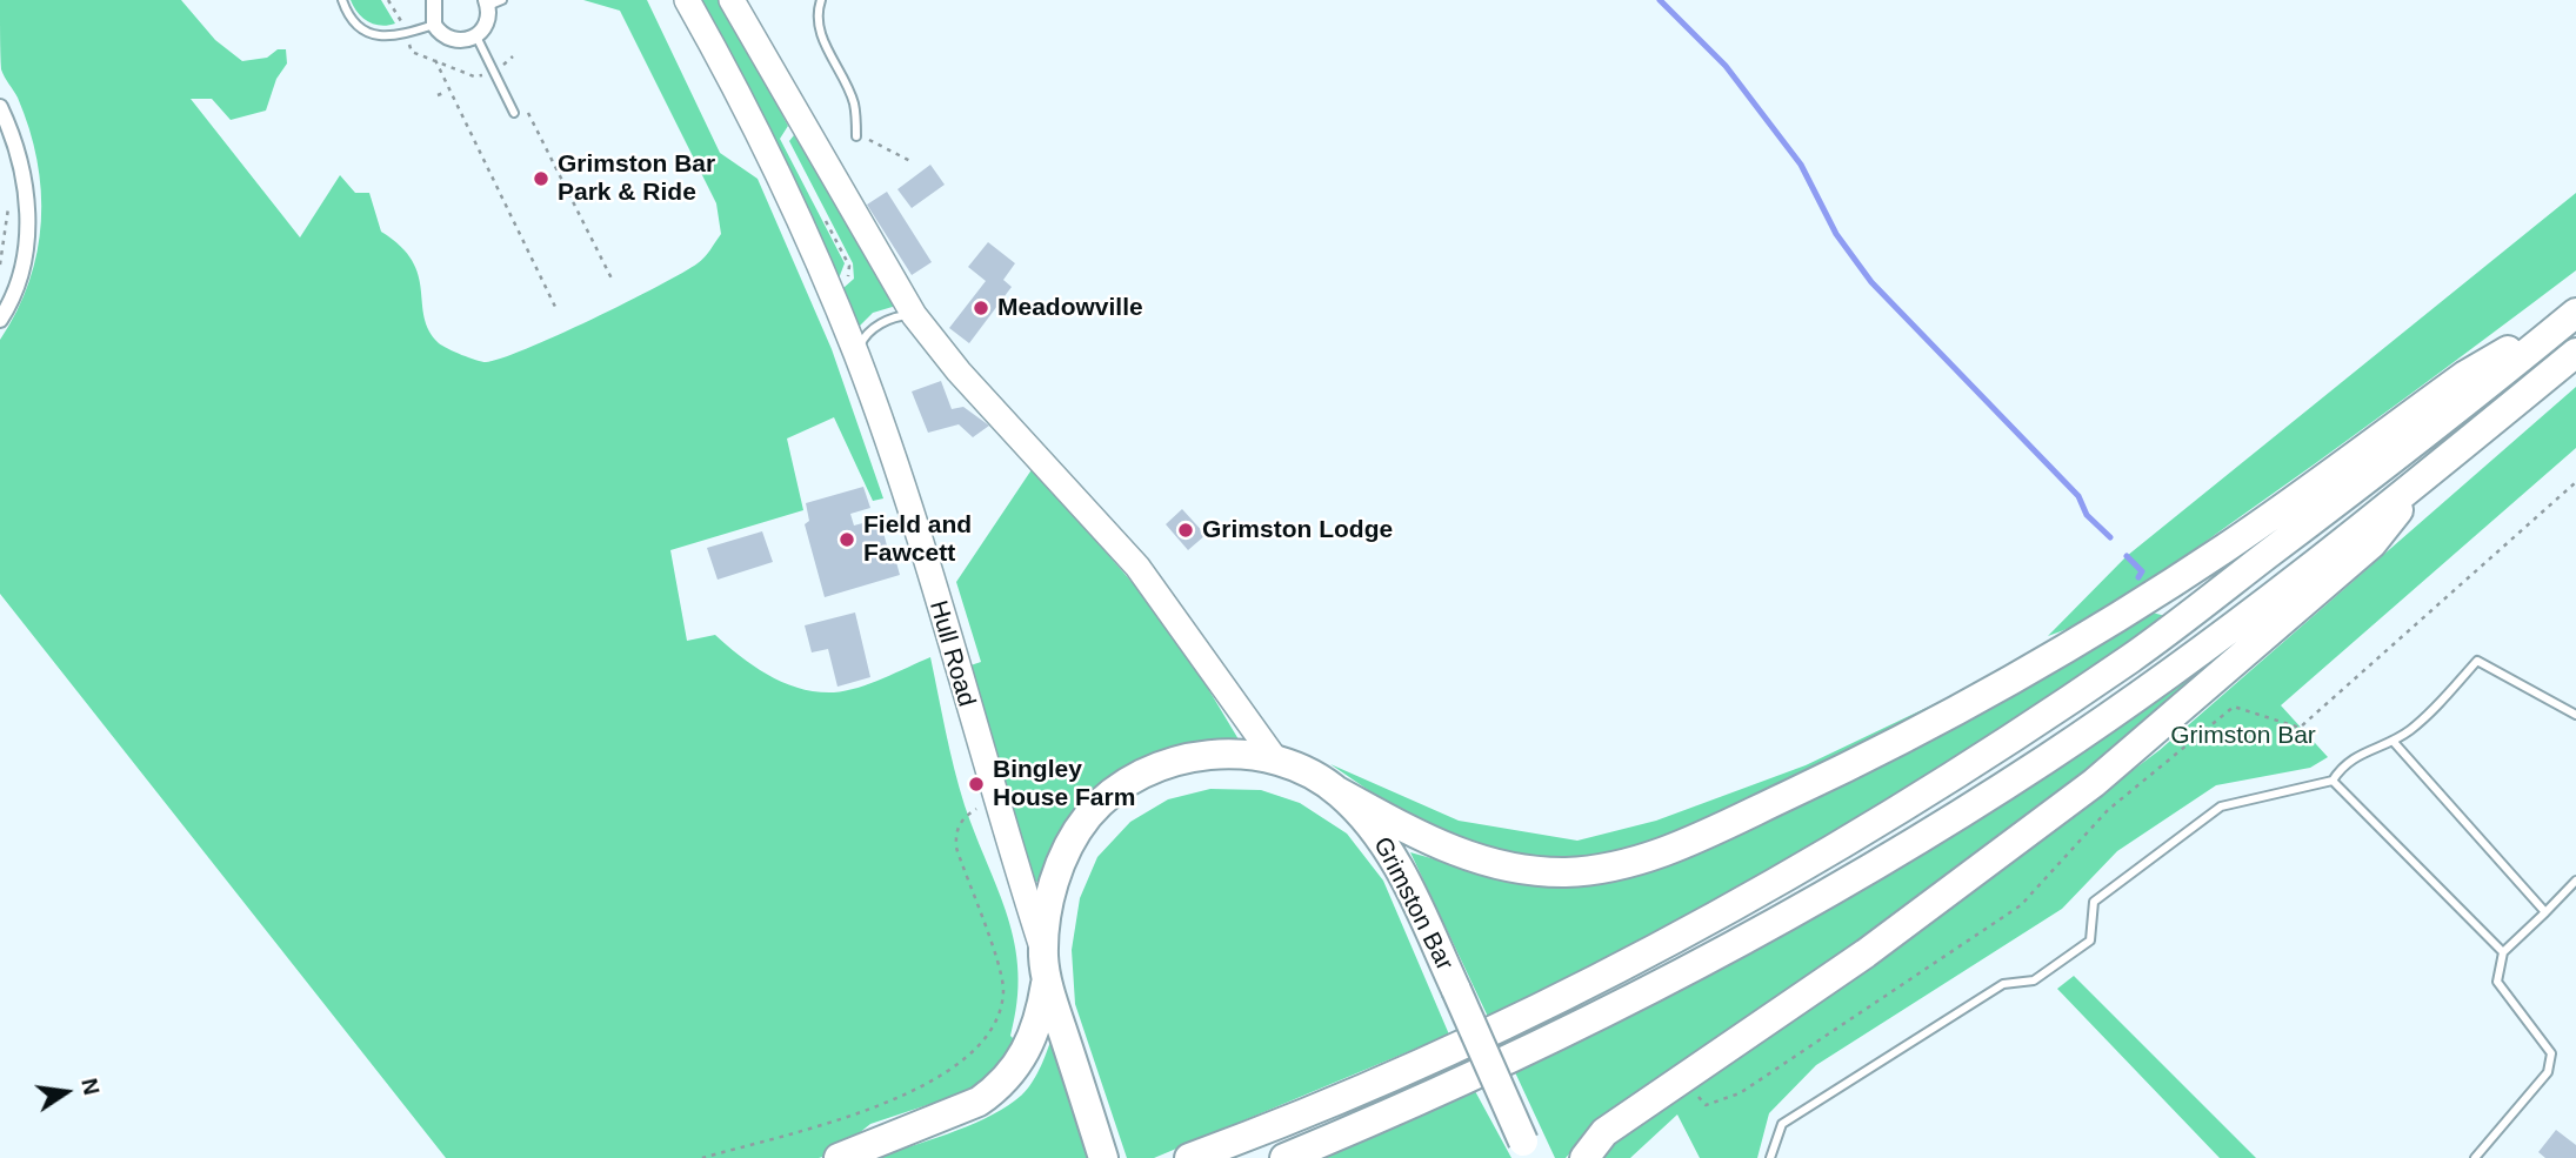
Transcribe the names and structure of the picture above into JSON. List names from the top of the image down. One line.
{"streets":{"highway":["Grimston Bar"],"main road":["Hull Road"]},"crossings":[["Hull Road","Grimston Bar"]],"parks":["Grimston Bar"],"places":["Grimston Bar Park & Ride","Meadowville","Grimston Lodge","Field and Fawcett","Bingley House Farm"],"north":"right"}
